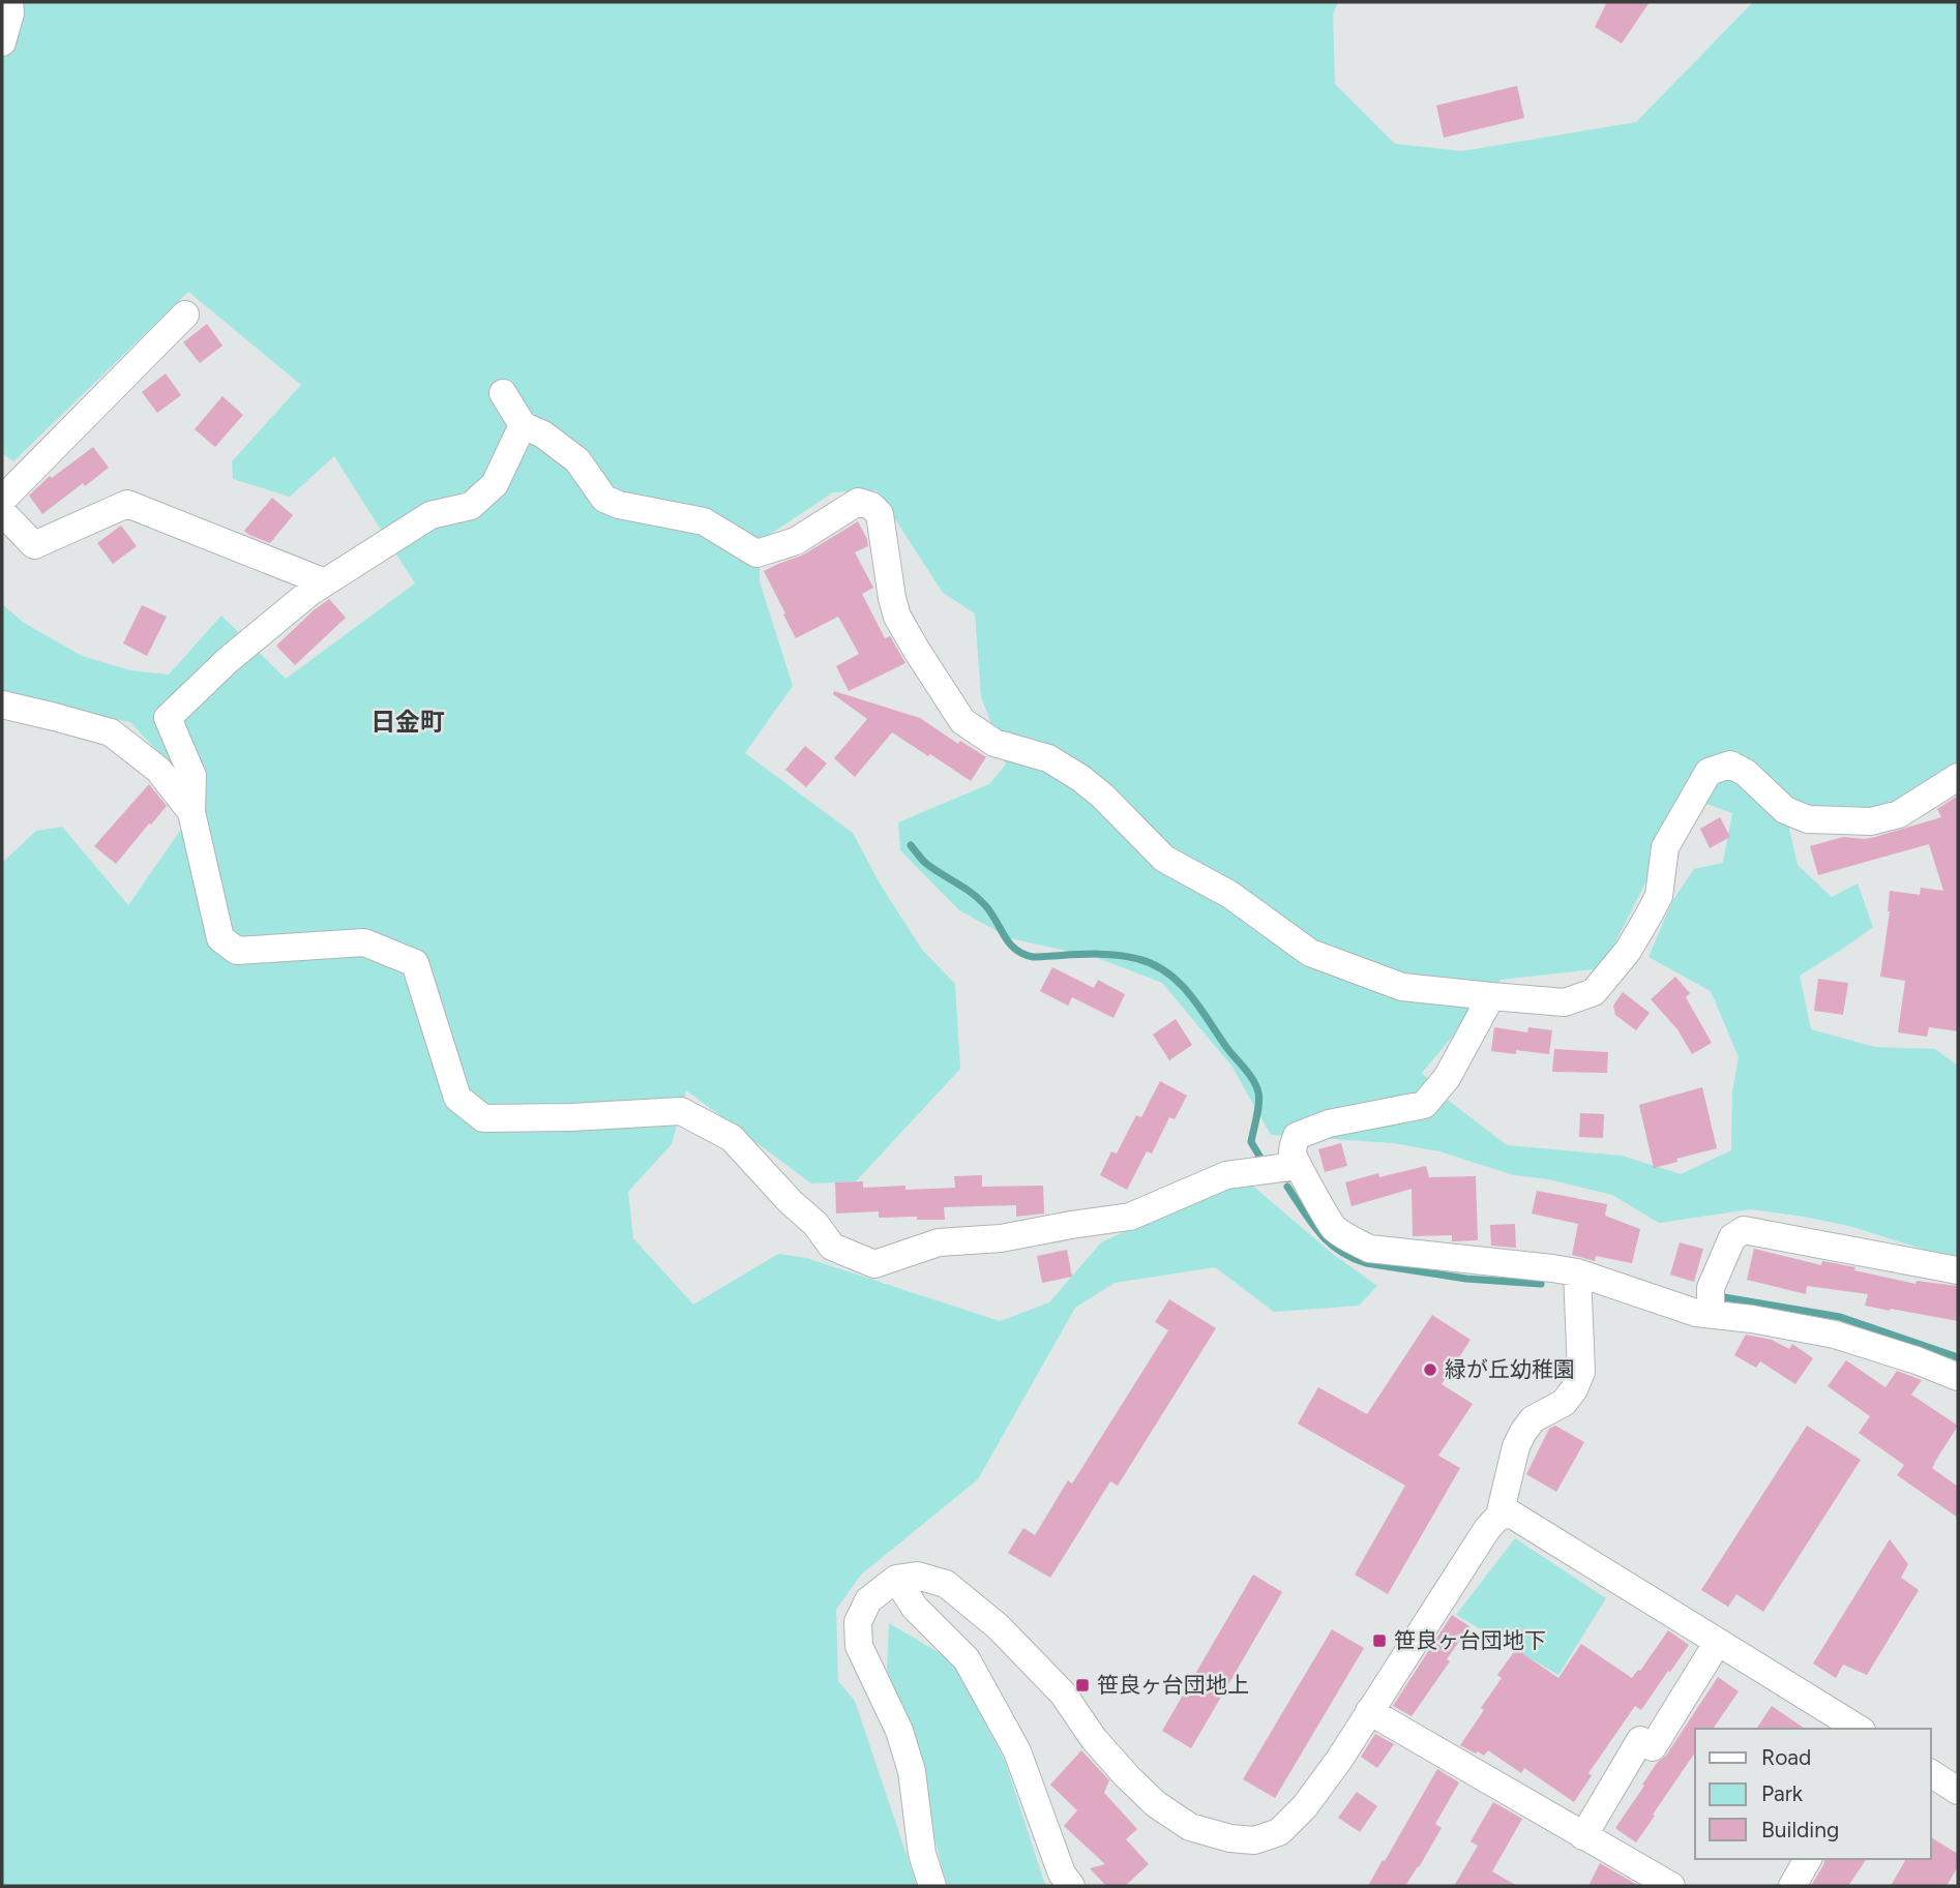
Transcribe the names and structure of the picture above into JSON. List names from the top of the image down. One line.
{"districts":["日金町"],"places":{"other":["緑が丘幼稚園"],"transit":["笹良ヶ台団地下","笹良ヶ台団地上"]},"legend":["Road","Park","Building"]}
